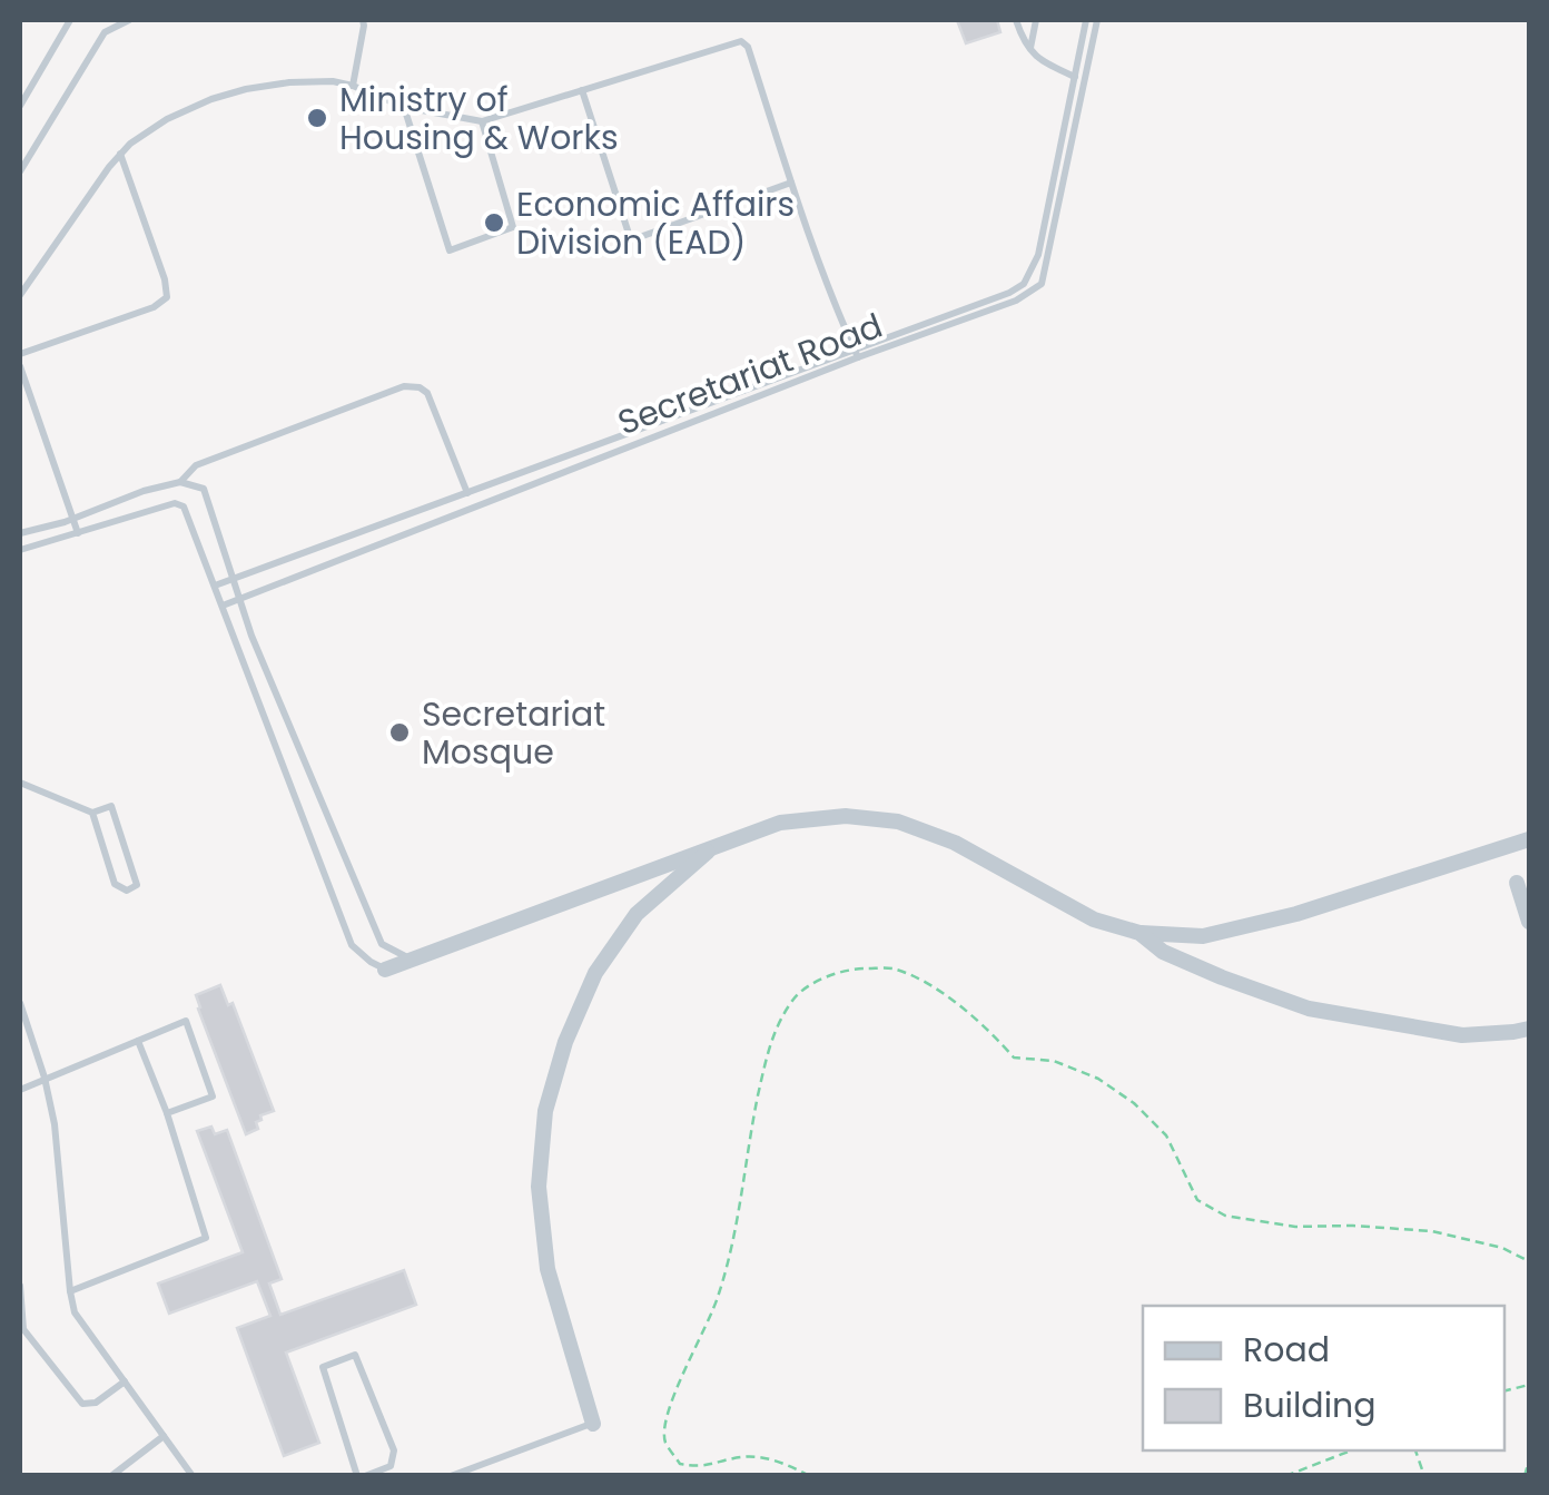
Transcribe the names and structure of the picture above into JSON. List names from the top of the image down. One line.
{"streets":{"lane":["Secretariat Road"]},"places":["Ministry of Housing & Works","Economic Affairs Division (EAD)","Secretariat Mosque"],"legend":["Road","Building"]}
